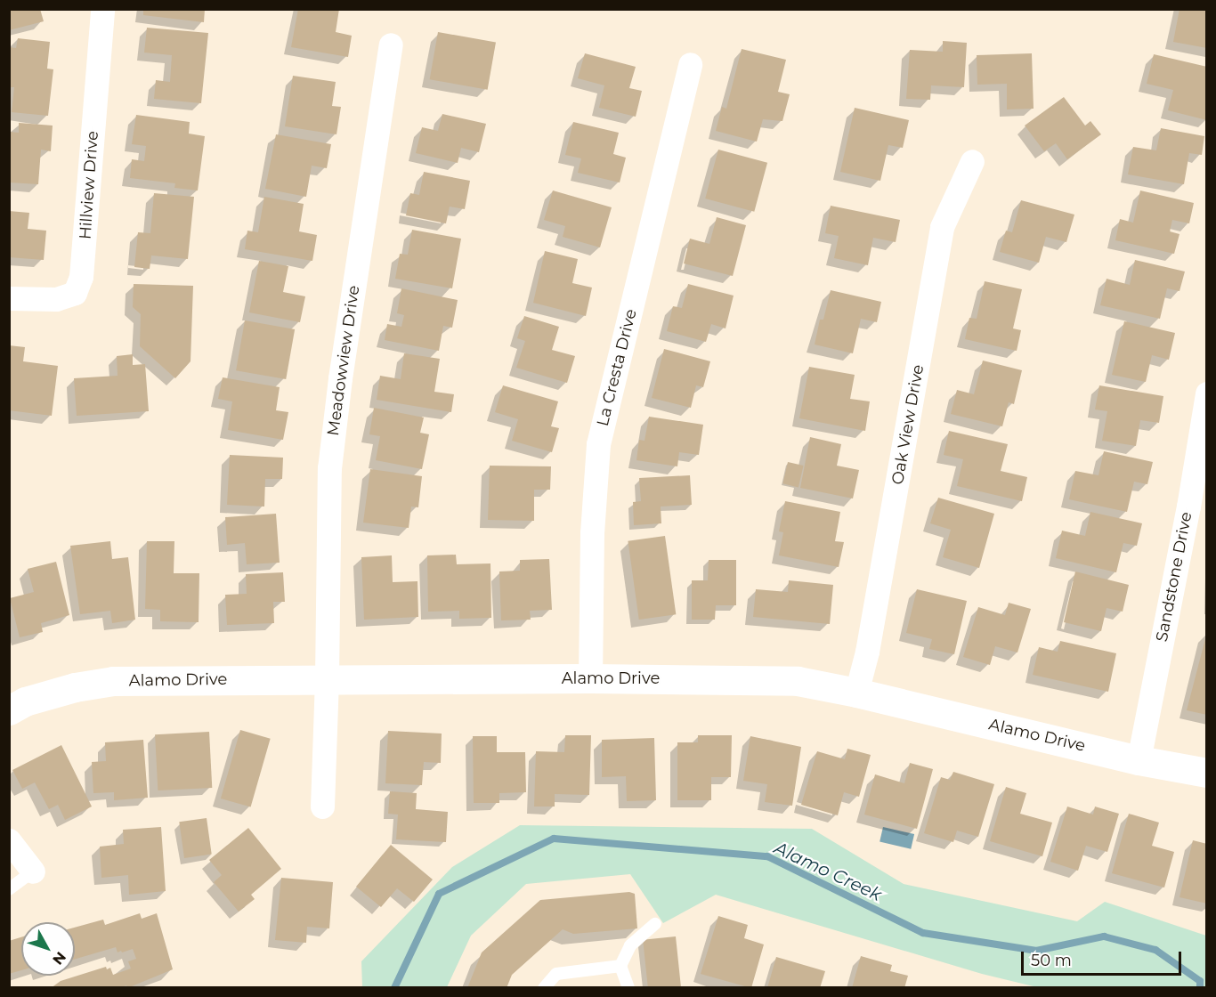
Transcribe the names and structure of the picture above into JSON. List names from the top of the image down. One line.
{"streets":{"main road":["Alamo Drive"],"street":["Hillview Drive","Meadowview Drive","La Cresta Drive","Oak View Drive","Sandstone Drive"]},"crossings":[["Meadowview Drive","Alamo Drive"],["La Cresta Drive","Alamo Drive"],["Oak View Drive","Alamo Drive"],["Sandstone Drive","Alamo Drive"]],"water":["Alamo Creek"],"scale_bar":"50 m","north":"bottom right"}
